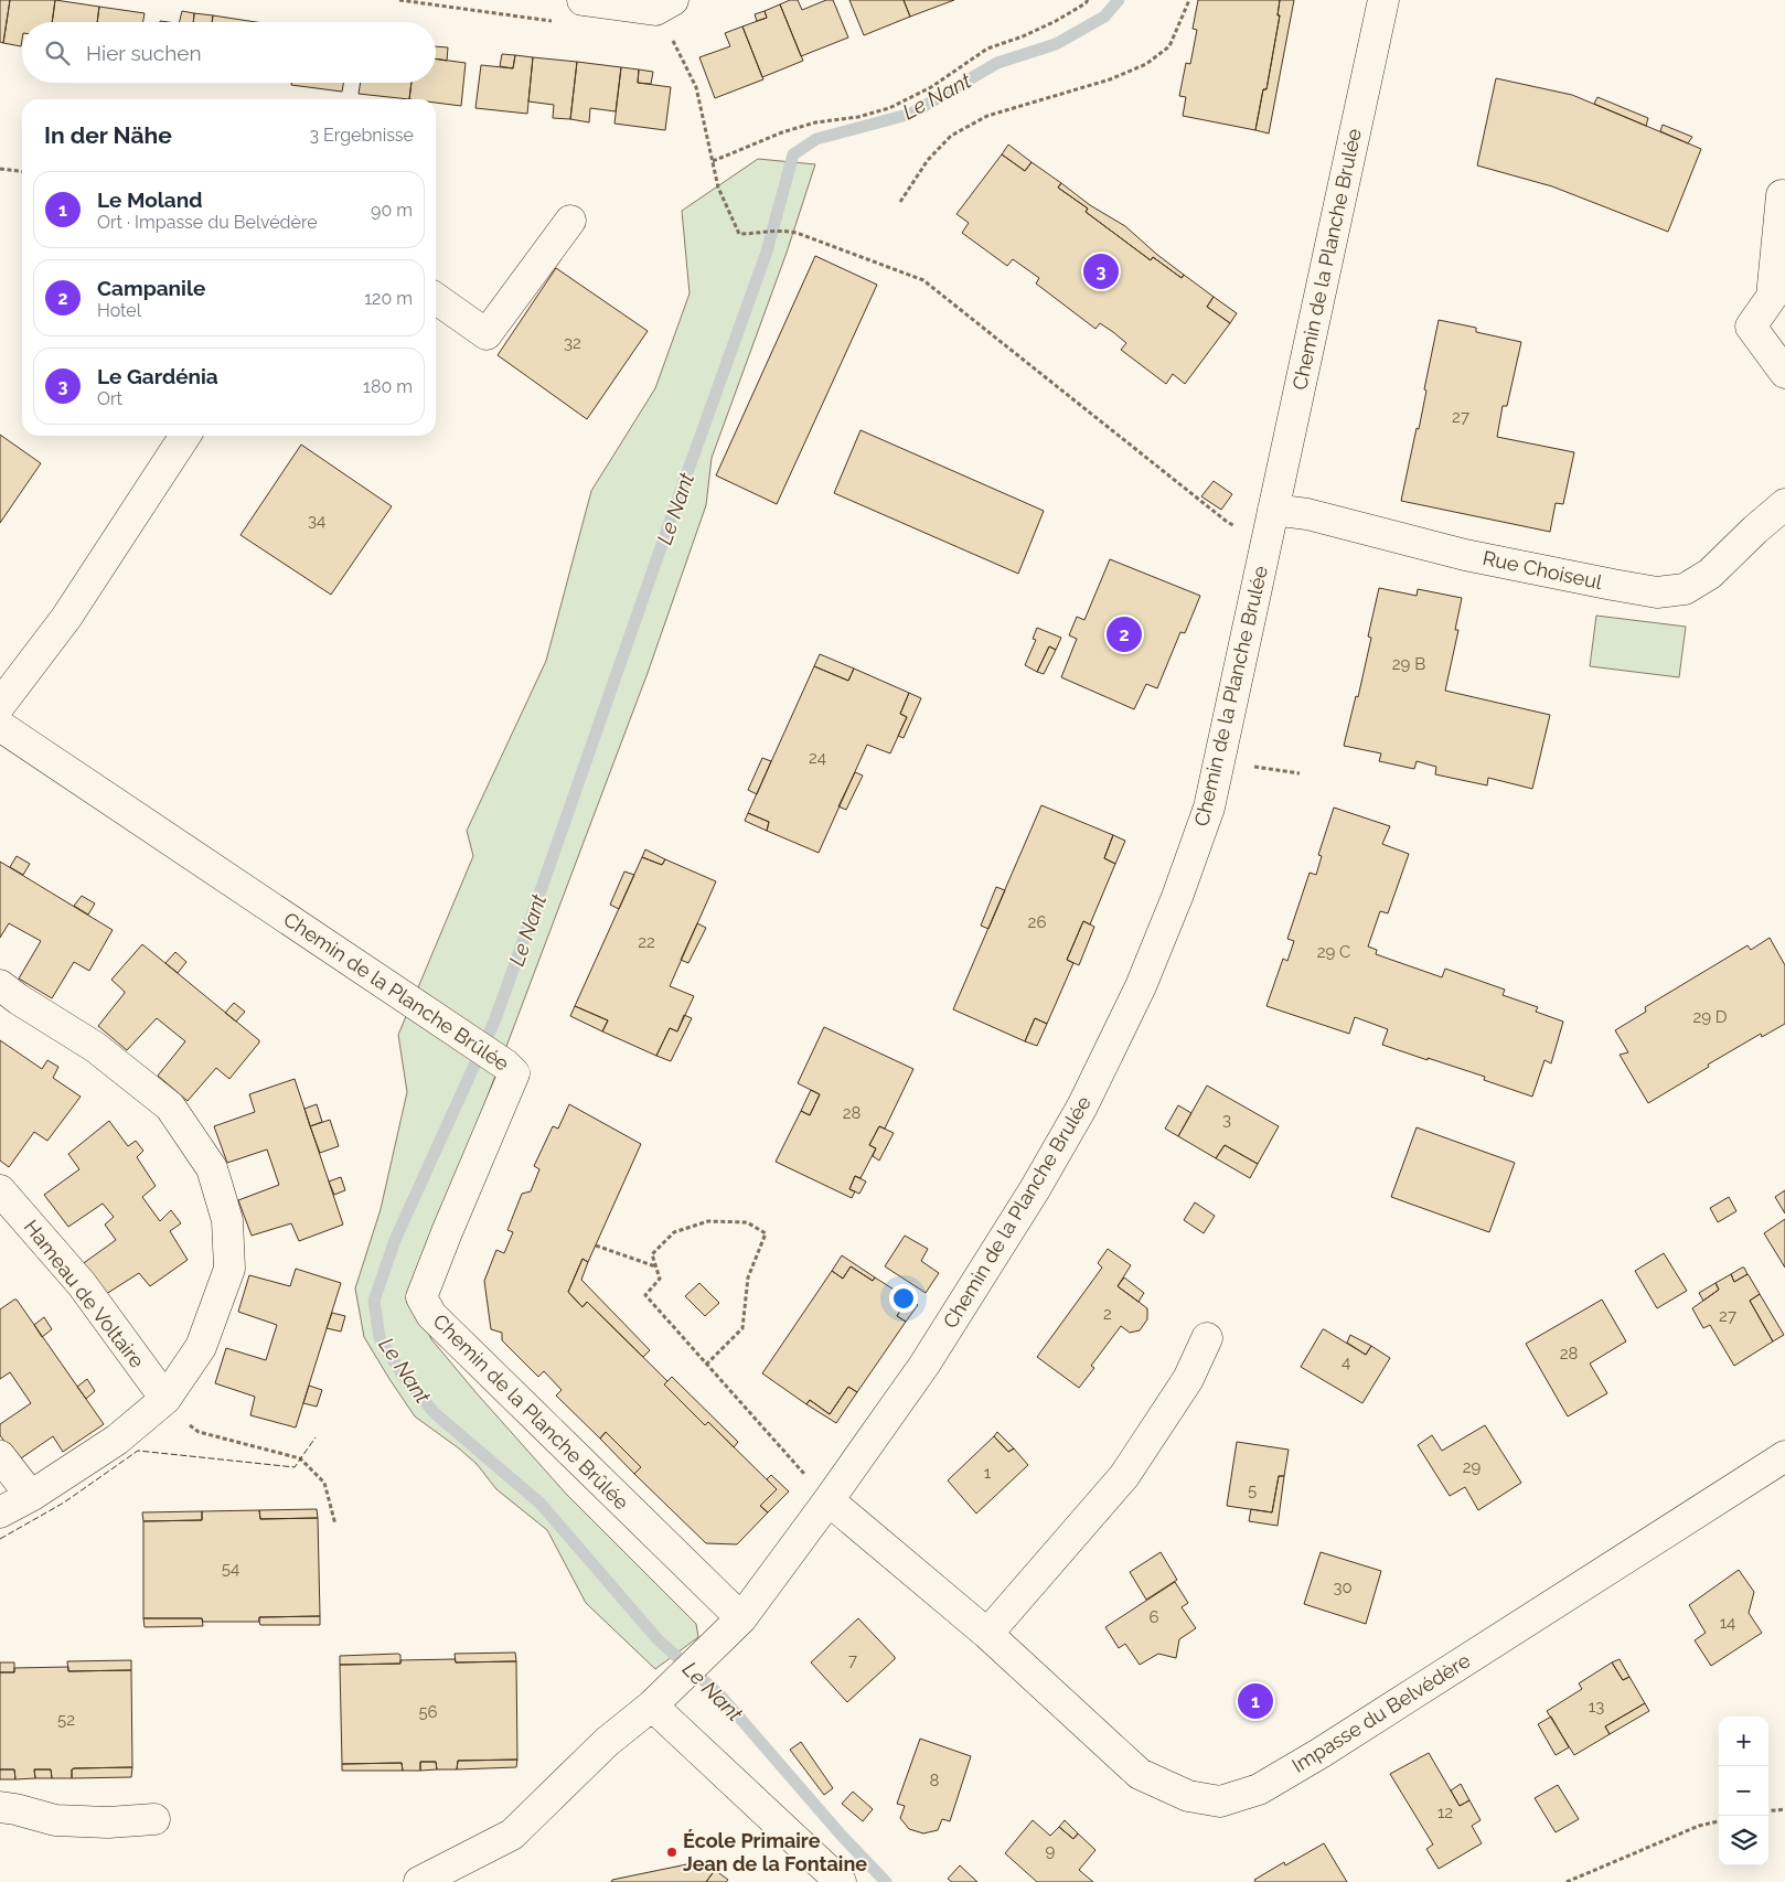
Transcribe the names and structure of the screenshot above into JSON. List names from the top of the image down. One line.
{"streets":{"street":["Chemin de la Planche Brulée","Rue Choiseul","Chemin de la Planche Brûlée","Hameau de Voltaire","Impasse du Belvédère"]},"crossings":[["Chemin de la Planche Brulée","Rue Choiseul"],["Chemin de la Planche Brulée","Chemin de la Planche Brûlée"],["Chemin de la Planche Brulée","Impasse du Belvédère"]],"water":["Le Nant"],"places":["École Primaire Jean de la Fontaine"],"house_numbers":["32","27","34","29 B","24","26","22","29 C","29 D","28","3","2","27","28","4","29","1","5","54","30","6","14","7","13","56","52","8","12","9"],"page":{"search":"Hier suchen","heading":["In der Nähe","3 Ergebnisse"],"list":[{"mark":"1","name":"Le Moland","note":"Ort · Impasse du Belvédère","value":"90 m"},{"mark":"2","name":"Campanile","note":"Hotel","value":"120 m"},{"mark":"3","name":"Le Gardénia","note":"Ort","value":"180 m"}],"pins":["3","2","1"],"map_buttons":["+","−"]}}
